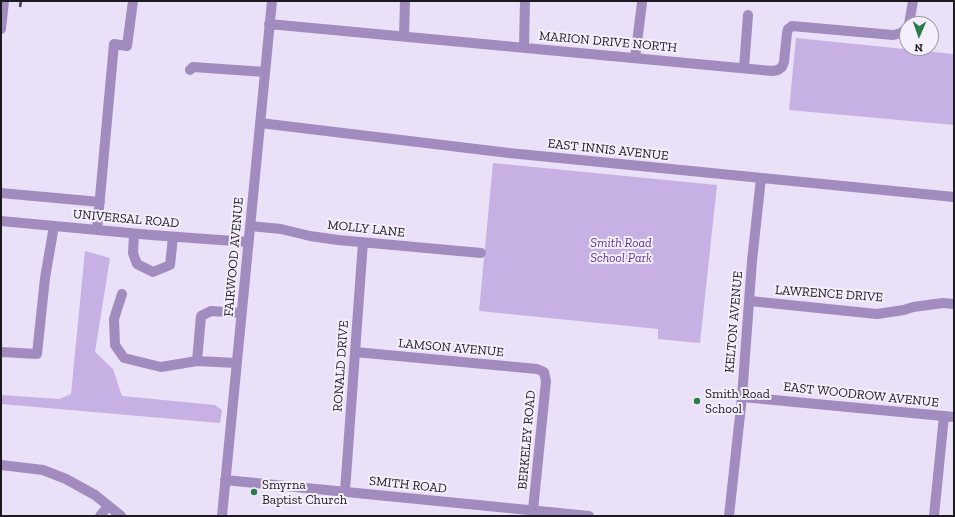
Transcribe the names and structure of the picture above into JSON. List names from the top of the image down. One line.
{"streets":{"street":["MARION DRIVE NORTH","EAST INNIS AVENUE","UNIVERSAL ROAD","MOLLY LANE","FAIRWOOD AVENUE","LAWRENCE DRIVE","KELTON AVENUE","LAMSON AVENUE","RONALD DRIVE","EAST WOODROW AVENUE","BERKELEY ROAD","SMITH ROAD"]},"crossings":[["MARION DRIVE NORTH","FAIRWOOD AVENUE"],["EAST INNIS AVENUE","FAIRWOOD AVENUE"],["EAST INNIS AVENUE","KELTON AVENUE"],["UNIVERSAL ROAD","FAIRWOOD AVENUE"],["MOLLY LANE","FAIRWOOD AVENUE"],["MOLLY LANE","RONALD DRIVE"],["FAIRWOOD AVENUE","SMITH ROAD"],["LAWRENCE DRIVE","KELTON AVENUE"],["KELTON AVENUE","EAST WOODROW AVENUE"],["LAMSON AVENUE","RONALD DRIVE"],["LAMSON AVENUE","BERKELEY ROAD"],["RONALD DRIVE","SMITH ROAD"],["BERKELEY ROAD","SMITH ROAD"]],"parks":["Smith Road School Park"],"places":["Smith Road School","Smyrna Baptist Church"],"north":"bottom"}
